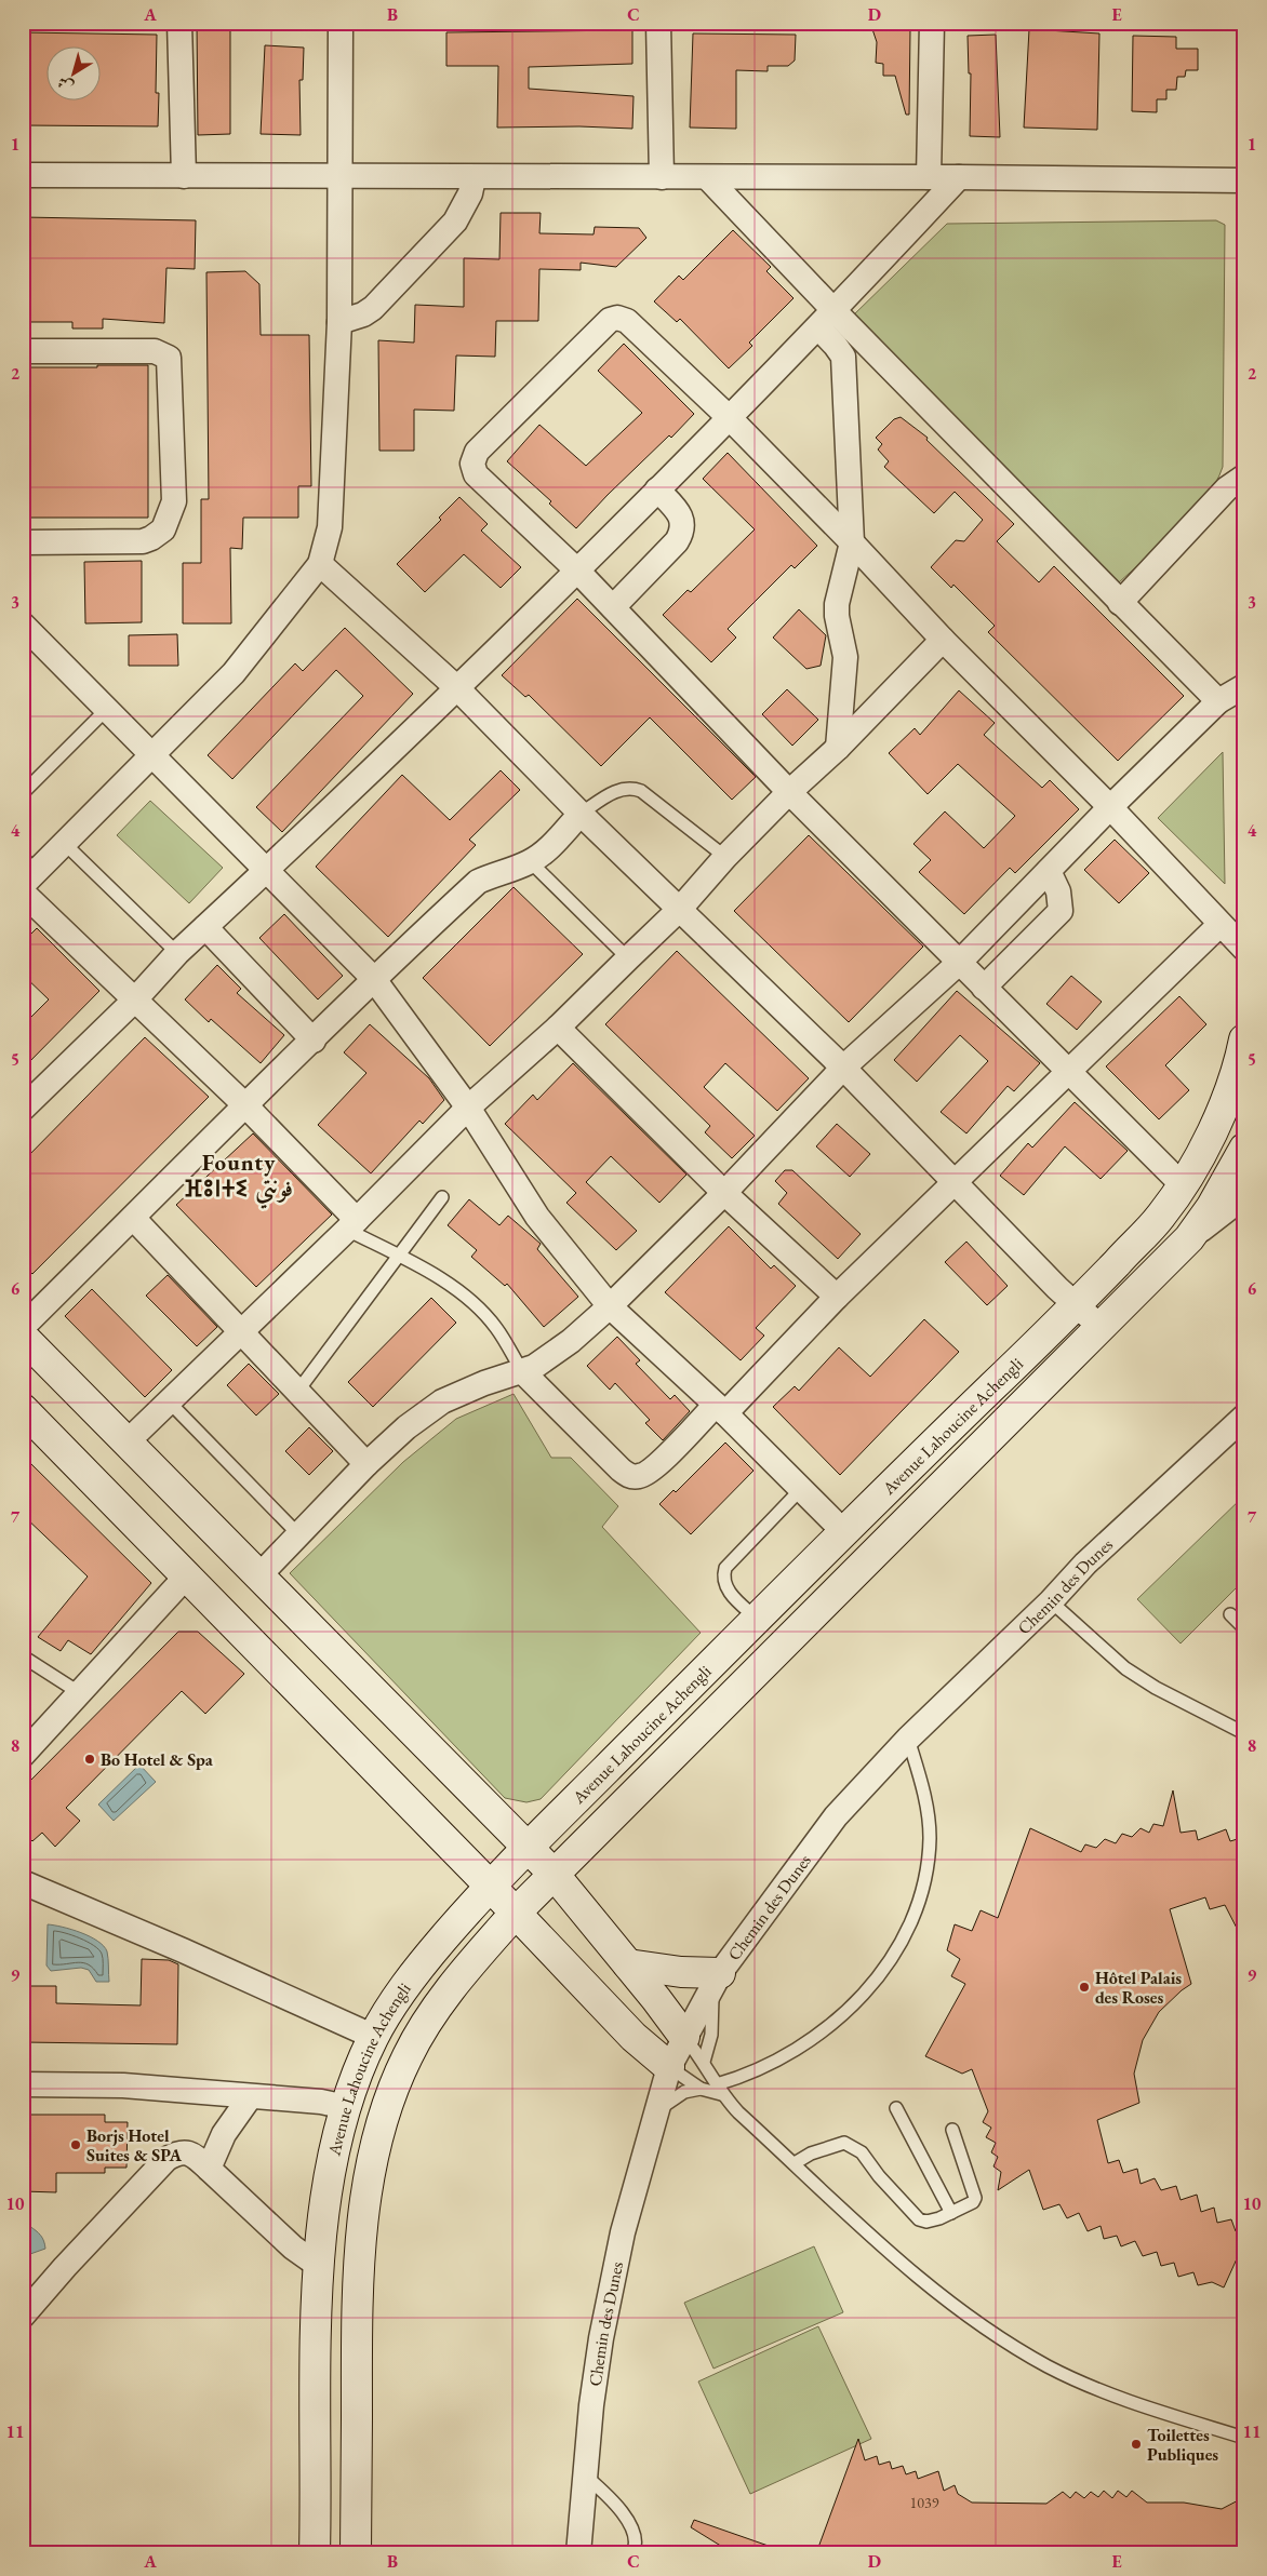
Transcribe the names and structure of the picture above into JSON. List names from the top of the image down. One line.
{"streets":{"street":["Avenue Lahoucine Achengli","Chemin des Dunes"]},"districts":["Founty ⴼⵓⵏⵜⵉ فونتي"],"places":["Bo Hotel & Spa","Hôtel Palais des Roses","Borjs Hotel Suites & SPA","Toilettes Publiques"],"house_numbers":["1039"],"north":"bottom left","grid":{"columns":["A","B","C","D","E"],"rows":["1","2","3","4","5","6","7","8","9","10","11"]}}
